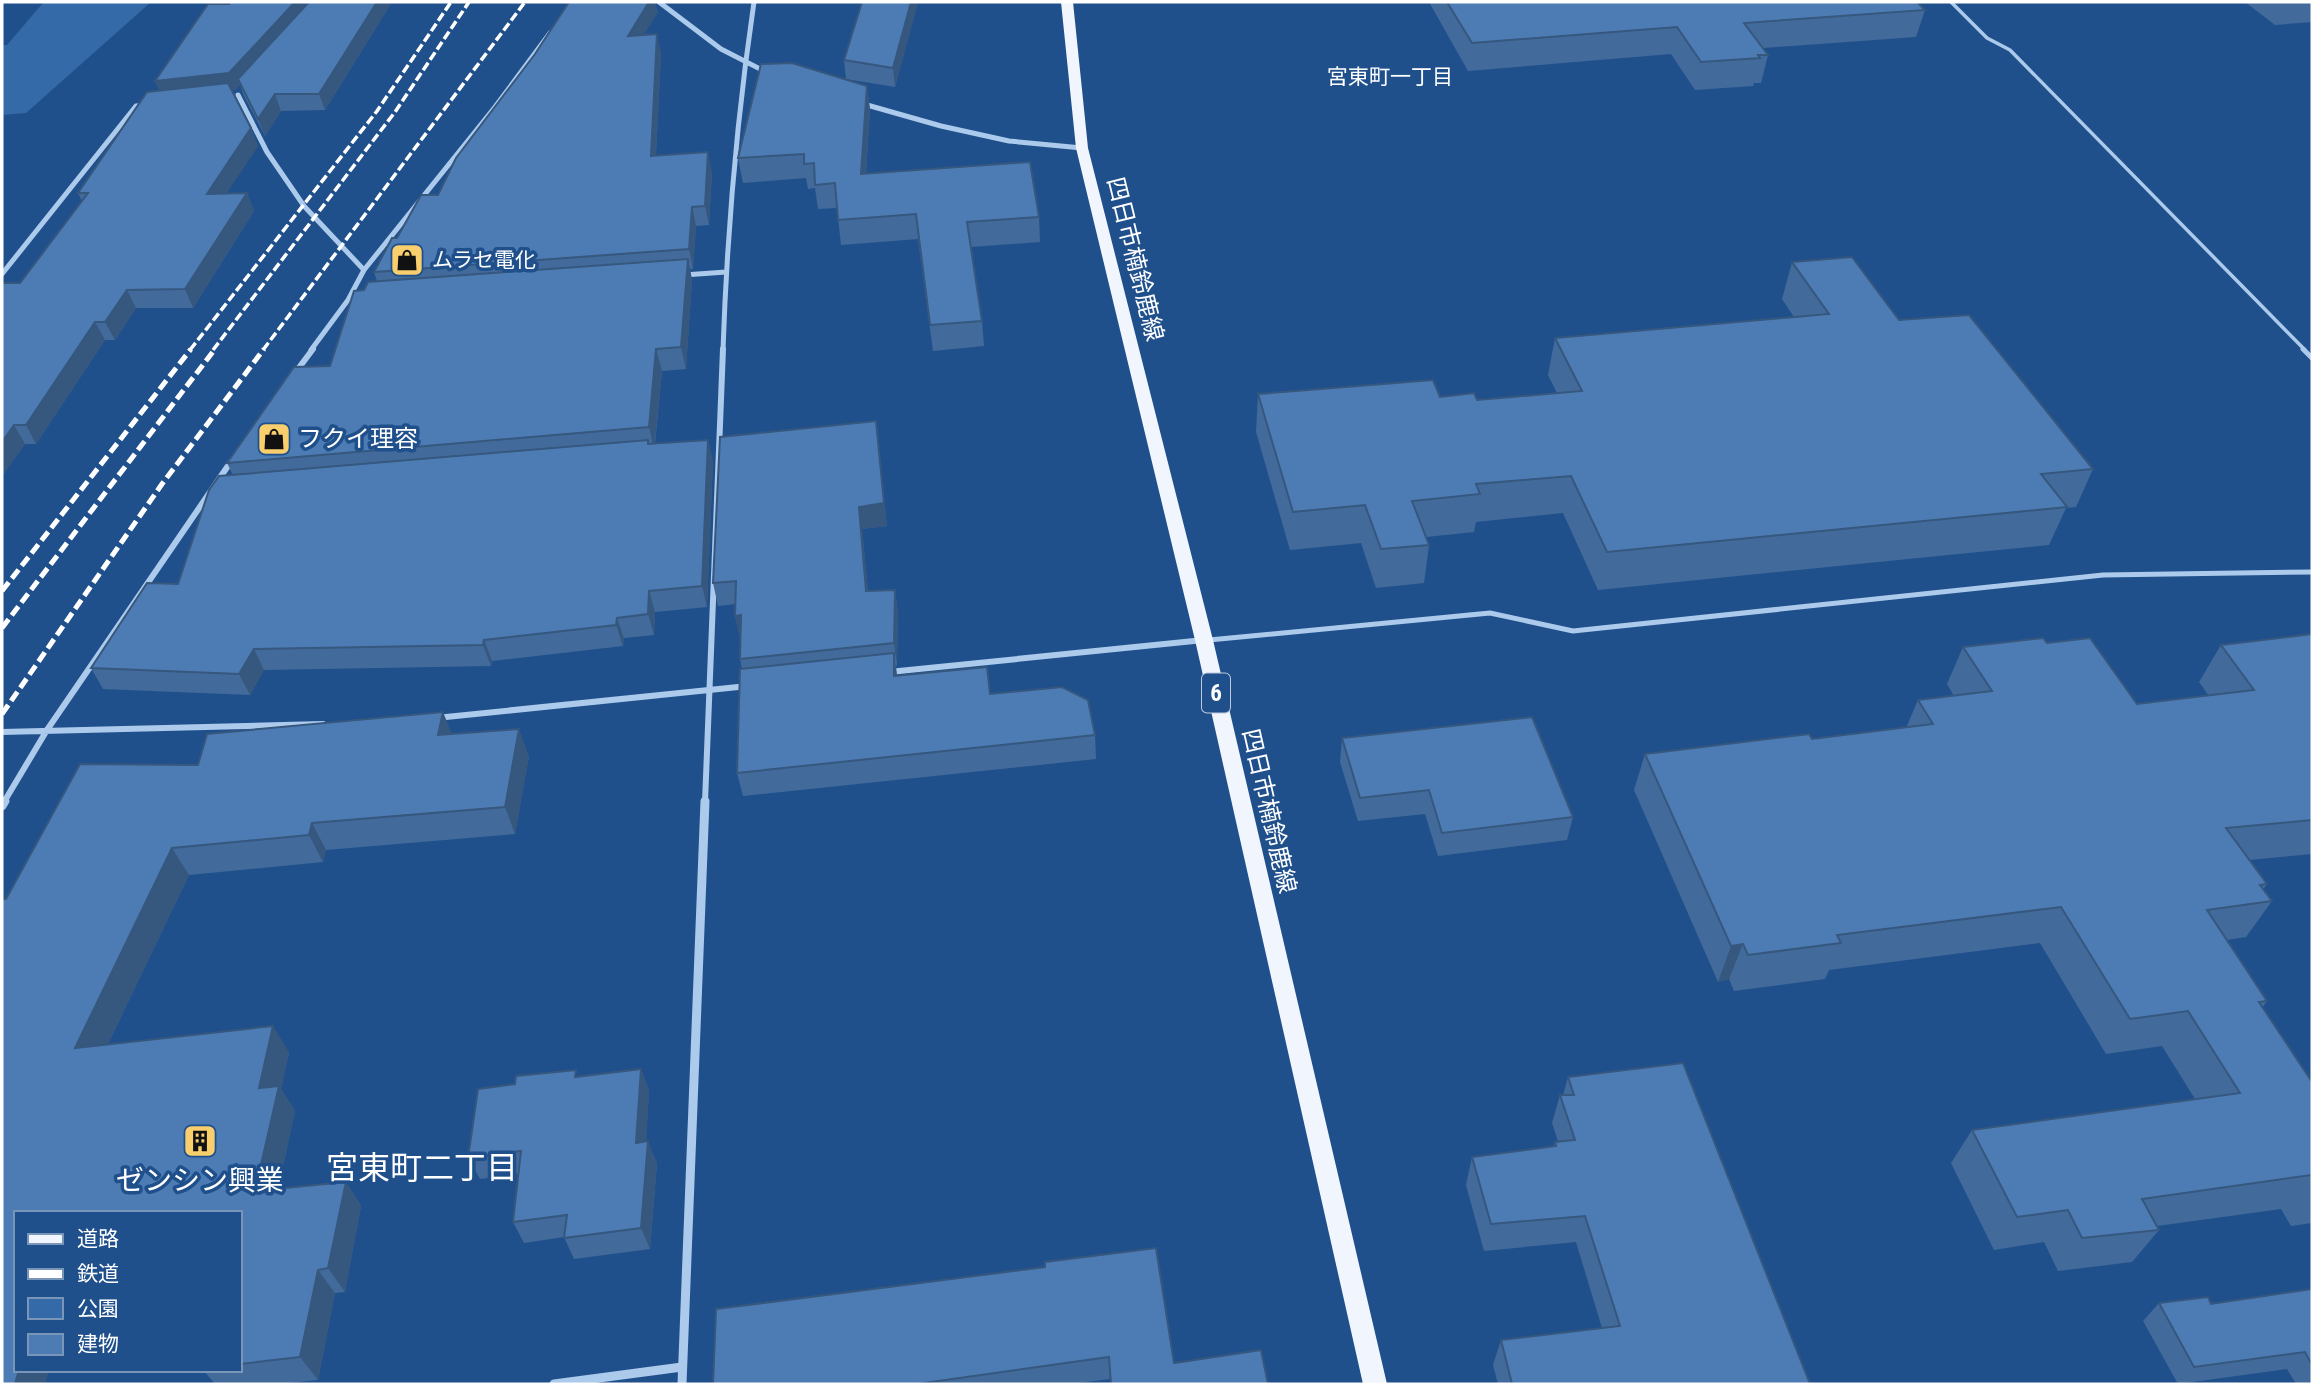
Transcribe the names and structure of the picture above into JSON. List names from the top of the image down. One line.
{"streets":{"main road":["四日市楠鈴鹿線","6"]},"districts":["宮東町一丁目","宮東町二丁目"],"places":{"shop":["ムラセ電化","フクイ理容"],"building":["ゼンシン興業"]},"legend":["道路","鉄道","公園","建物"]}
